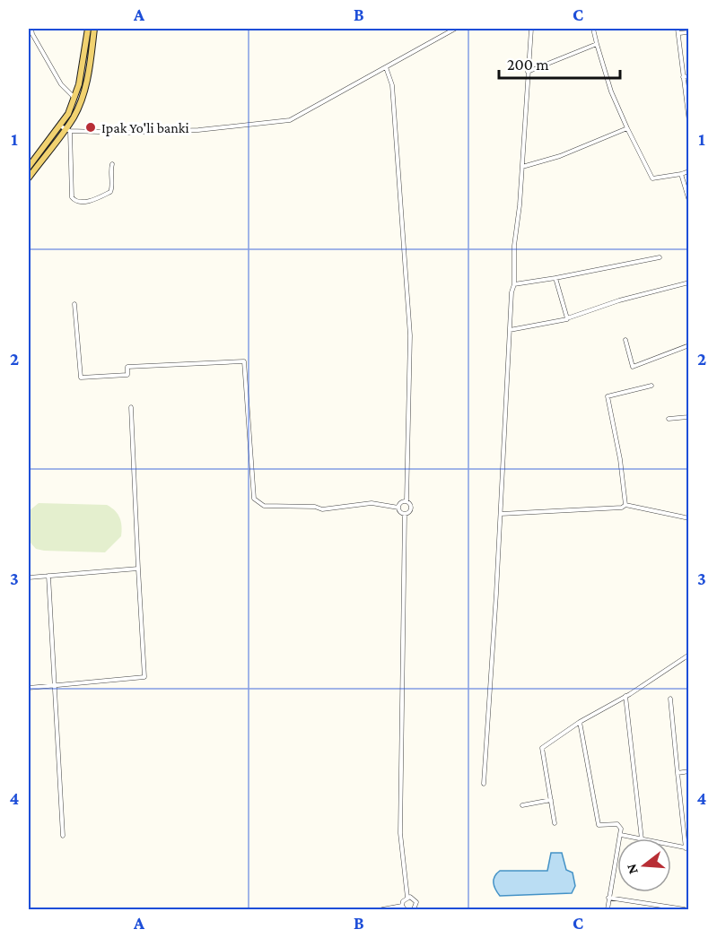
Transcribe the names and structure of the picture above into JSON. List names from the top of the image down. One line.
{"places":["Ipak Yo'li banki"],"scale_bar":"200 m","north":"left","grid":{"columns":["A","B","C"],"rows":["1","2","3","4"]}}
